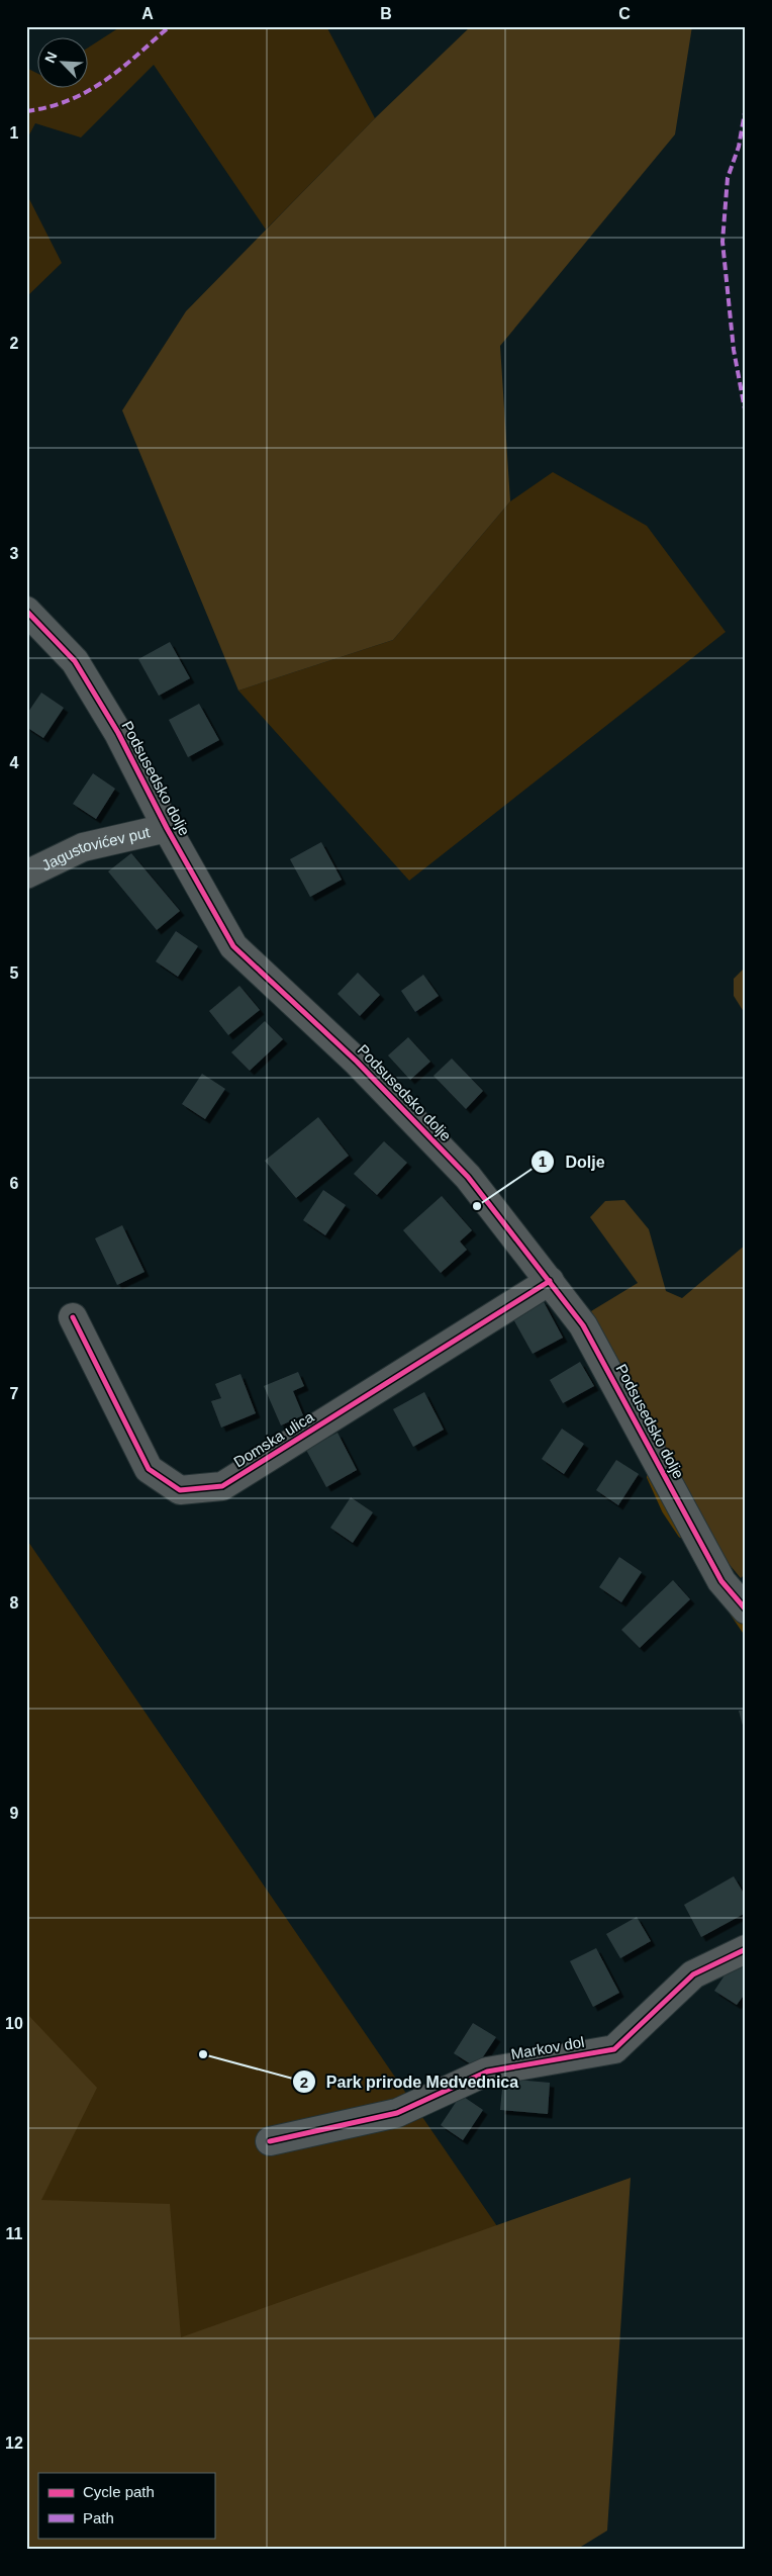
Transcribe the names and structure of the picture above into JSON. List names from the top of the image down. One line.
{"streets":{"street":["Podsusedsko dolje","Jagustovićev put","Domska ulica","Markov dol"]},"crossings":[["Podsusedsko dolje","Jagustovićev put"],["Podsusedsko dolje","Domska ulica"]],"places":["Dolje","Park prirode Medvednica"],"legend":["Cycle path","Path"],"north":"top left","grid":{"columns":["A","B","C"],"rows":["1","2","3","4","5","6","7","8","9","10","11","12"]}}
